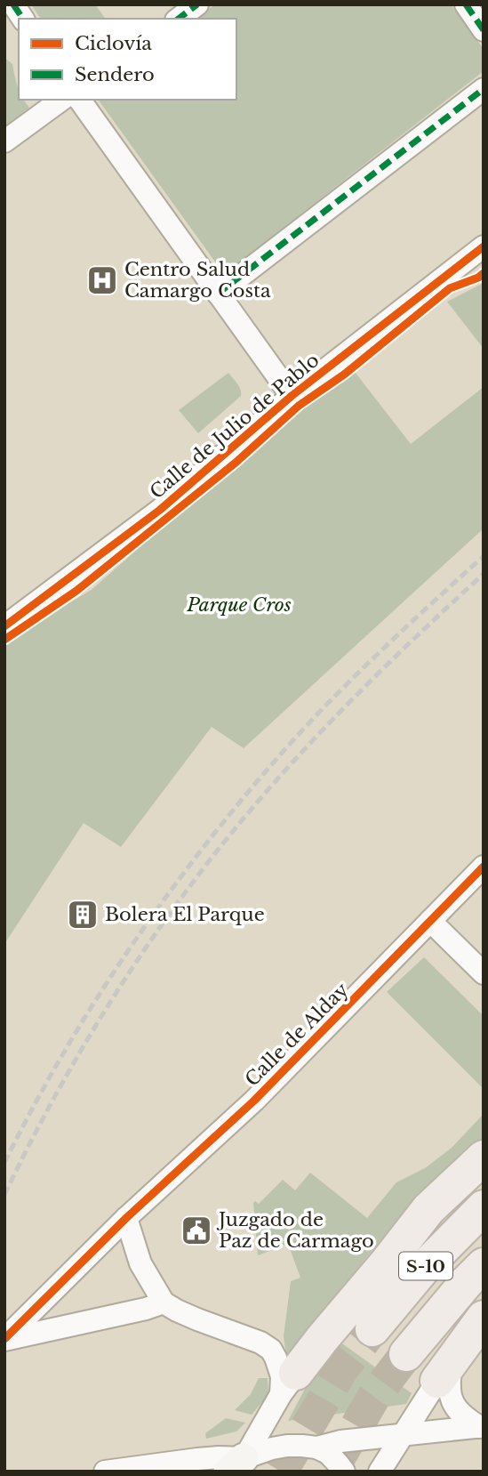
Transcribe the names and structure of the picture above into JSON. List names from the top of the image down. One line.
{"streets":{"highway":["S-10"],"street":["Calle de Julio de Pablo","Calle de Alday"]},"parks":["Parque Cros"],"places":{"hospital":["Centro Salud Camargo Costa"],"building":["Bolera El Parque"],"public building":["Juzgado de Paz de Carmago"]},"legend":["Ciclovía","Sendero"]}
